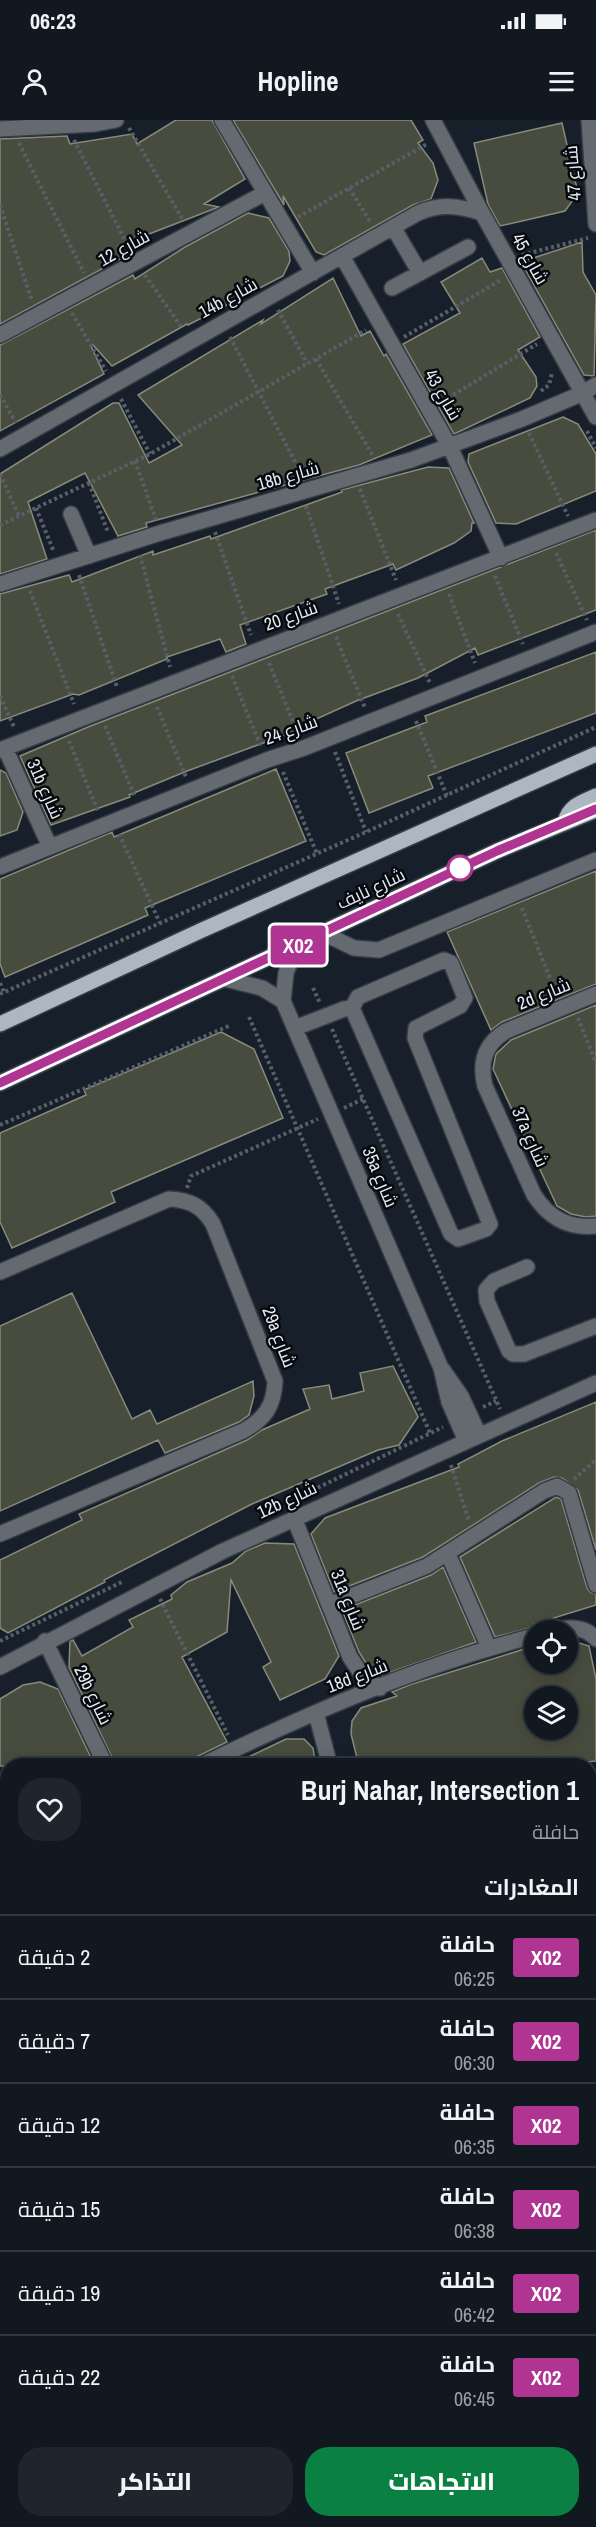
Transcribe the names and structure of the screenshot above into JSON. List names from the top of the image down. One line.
{"streets":{"main road":["شارع نايف"],"street":["شارع 47","شارع 12","شارع 45","14b شارع","شارع 43","18b شارع","شارع 20","شارع 24","31b شارع","2d شارع","37a شارع","35a شارع","29a شارع","12b شارع","31a شارع","18d شارع","29b شارع"]},"crossings":[["شارع 45","14b شارع"],["شارع 45","18b شارع"],["14b شارع","شارع 43"],["شارع 43","18b شارع"],["شارع 43","شارع 20"],["شارع 20","31b شارع"],["شارع 24","31b شارع"],["2d شارع","37a شارع"],["35a شارع","12b شارع"],["12b شارع","31a شارع"],["12b شارع","29b شارع"],["31a شارع","18d شارع"]],"lines":["bus line X02"],"page":{"status":"06:23","header":"Hopline","on_map":"X02","heading":[["Burj Nahar, Intersection 1","حافلة"],"المغادرات"],"list":[{"mark":"X02","name":"حافلة","note":"06:25","value":"2 دقيقة"},{"mark":"X02","name":"حافلة","note":"06:30","value":"7 دقيقة"},{"mark":"X02","name":"حافلة","note":"06:35","value":"12 دقيقة"},{"mark":"X02","name":"حافلة","note":"06:38","value":"15 دقيقة"},{"mark":"X02","name":"حافلة","note":"06:42","value":"19 دقيقة"},{"mark":"X02","name":"حافلة","note":"06:45","value":"22 دقيقة"}],"buttons":["الاتجاهات","التذاكر"]}}
